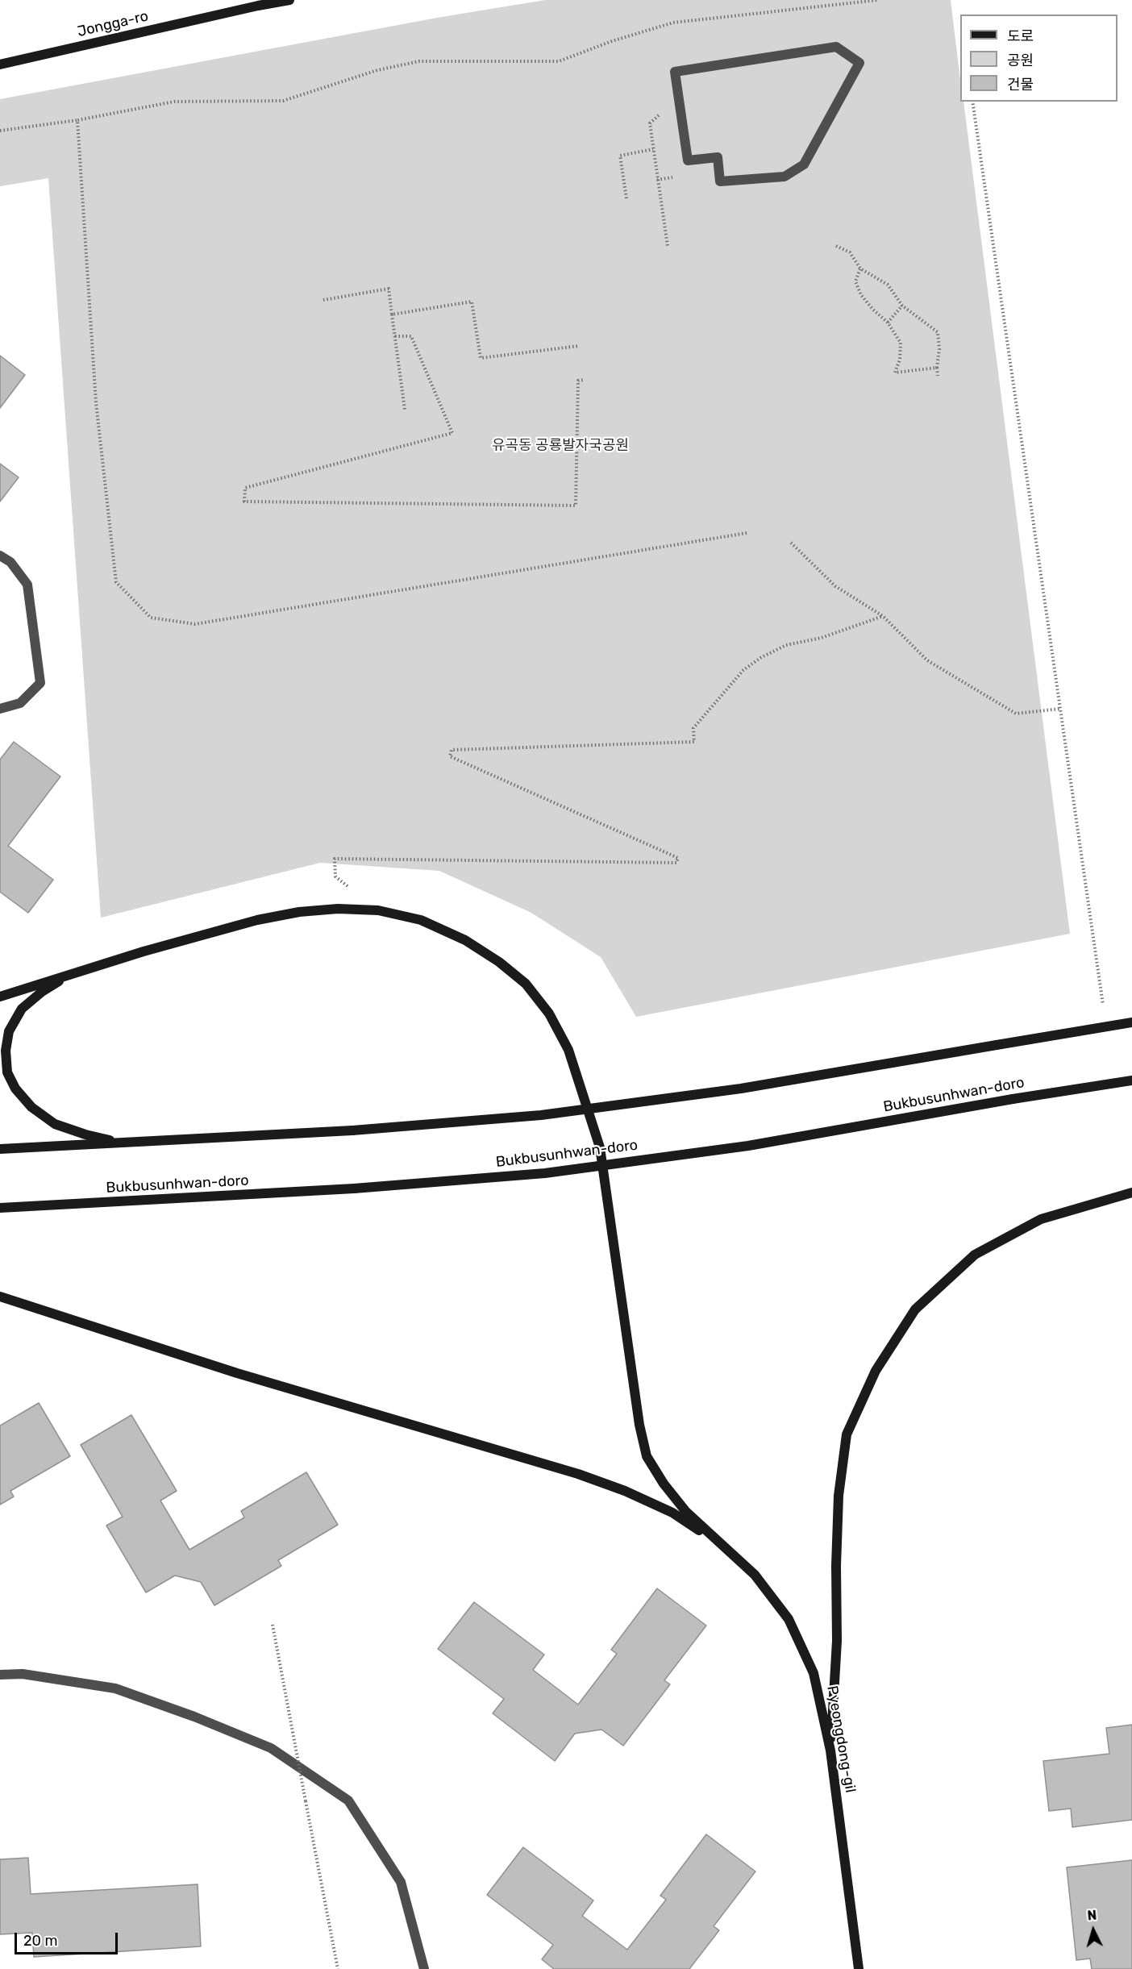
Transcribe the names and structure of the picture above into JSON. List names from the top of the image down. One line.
{"streets":{"main road":["Jongga-ro","Bukbusunhwan-doro","Pyeongdong-gil"]},"parks":["유곡동 공룡발자국공원"],"legend":["도로","공원","건물"],"scale_bar":"20 m","north":"top"}
